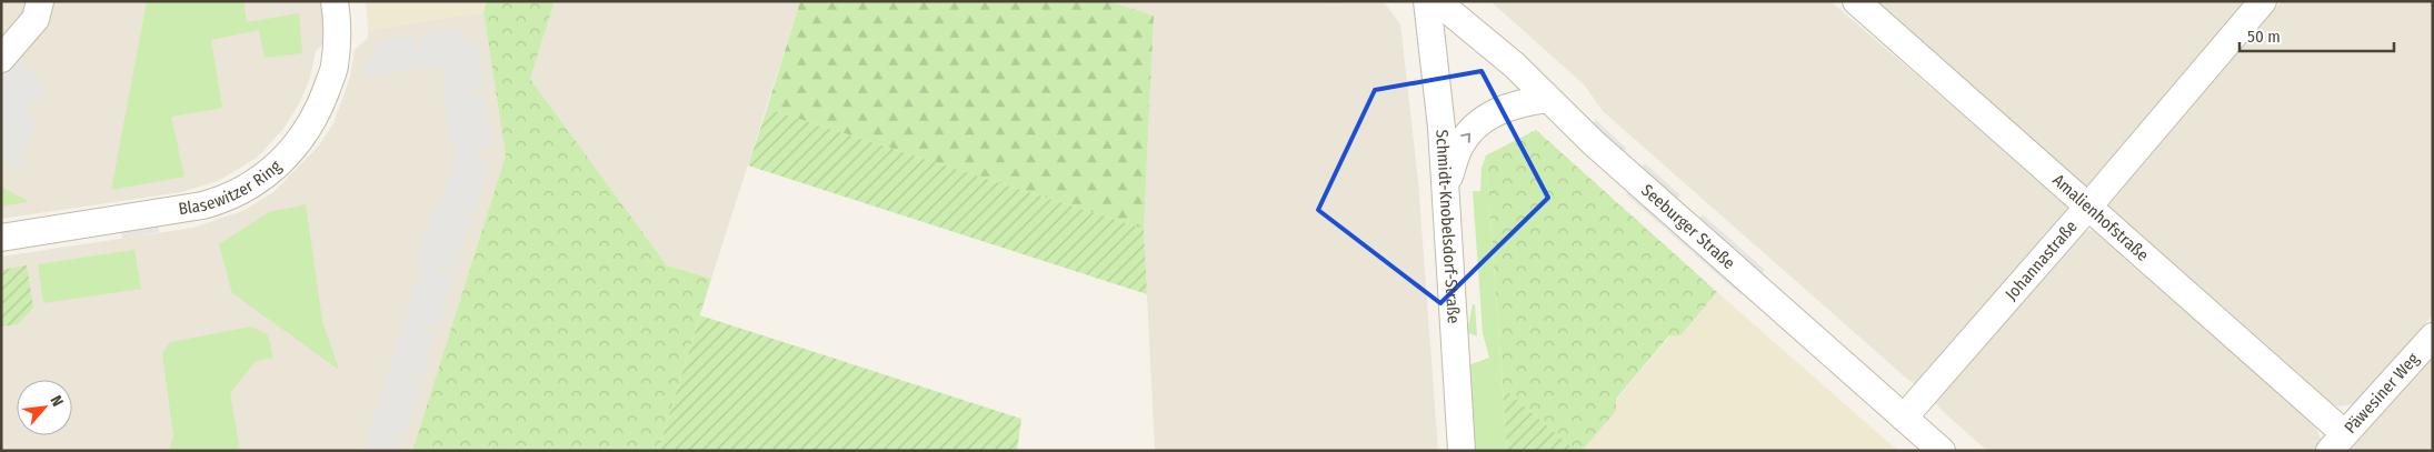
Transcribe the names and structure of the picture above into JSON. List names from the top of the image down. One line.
{"streets":{"street":["Blasewitzer Ring","Amalienhofstraße","Schmidt-Knobelsdorf-Straße","Seeburger Straße","Johannastraße","Päwesiner Weg"]},"crossings":[["Amalienhofstraße","Johannastraße"],["Amalienhofstraße","Päwesiner Weg"],["Seeburger Straße","Johannastraße"]],"scale_bar":"50 m","north":"top right"}
